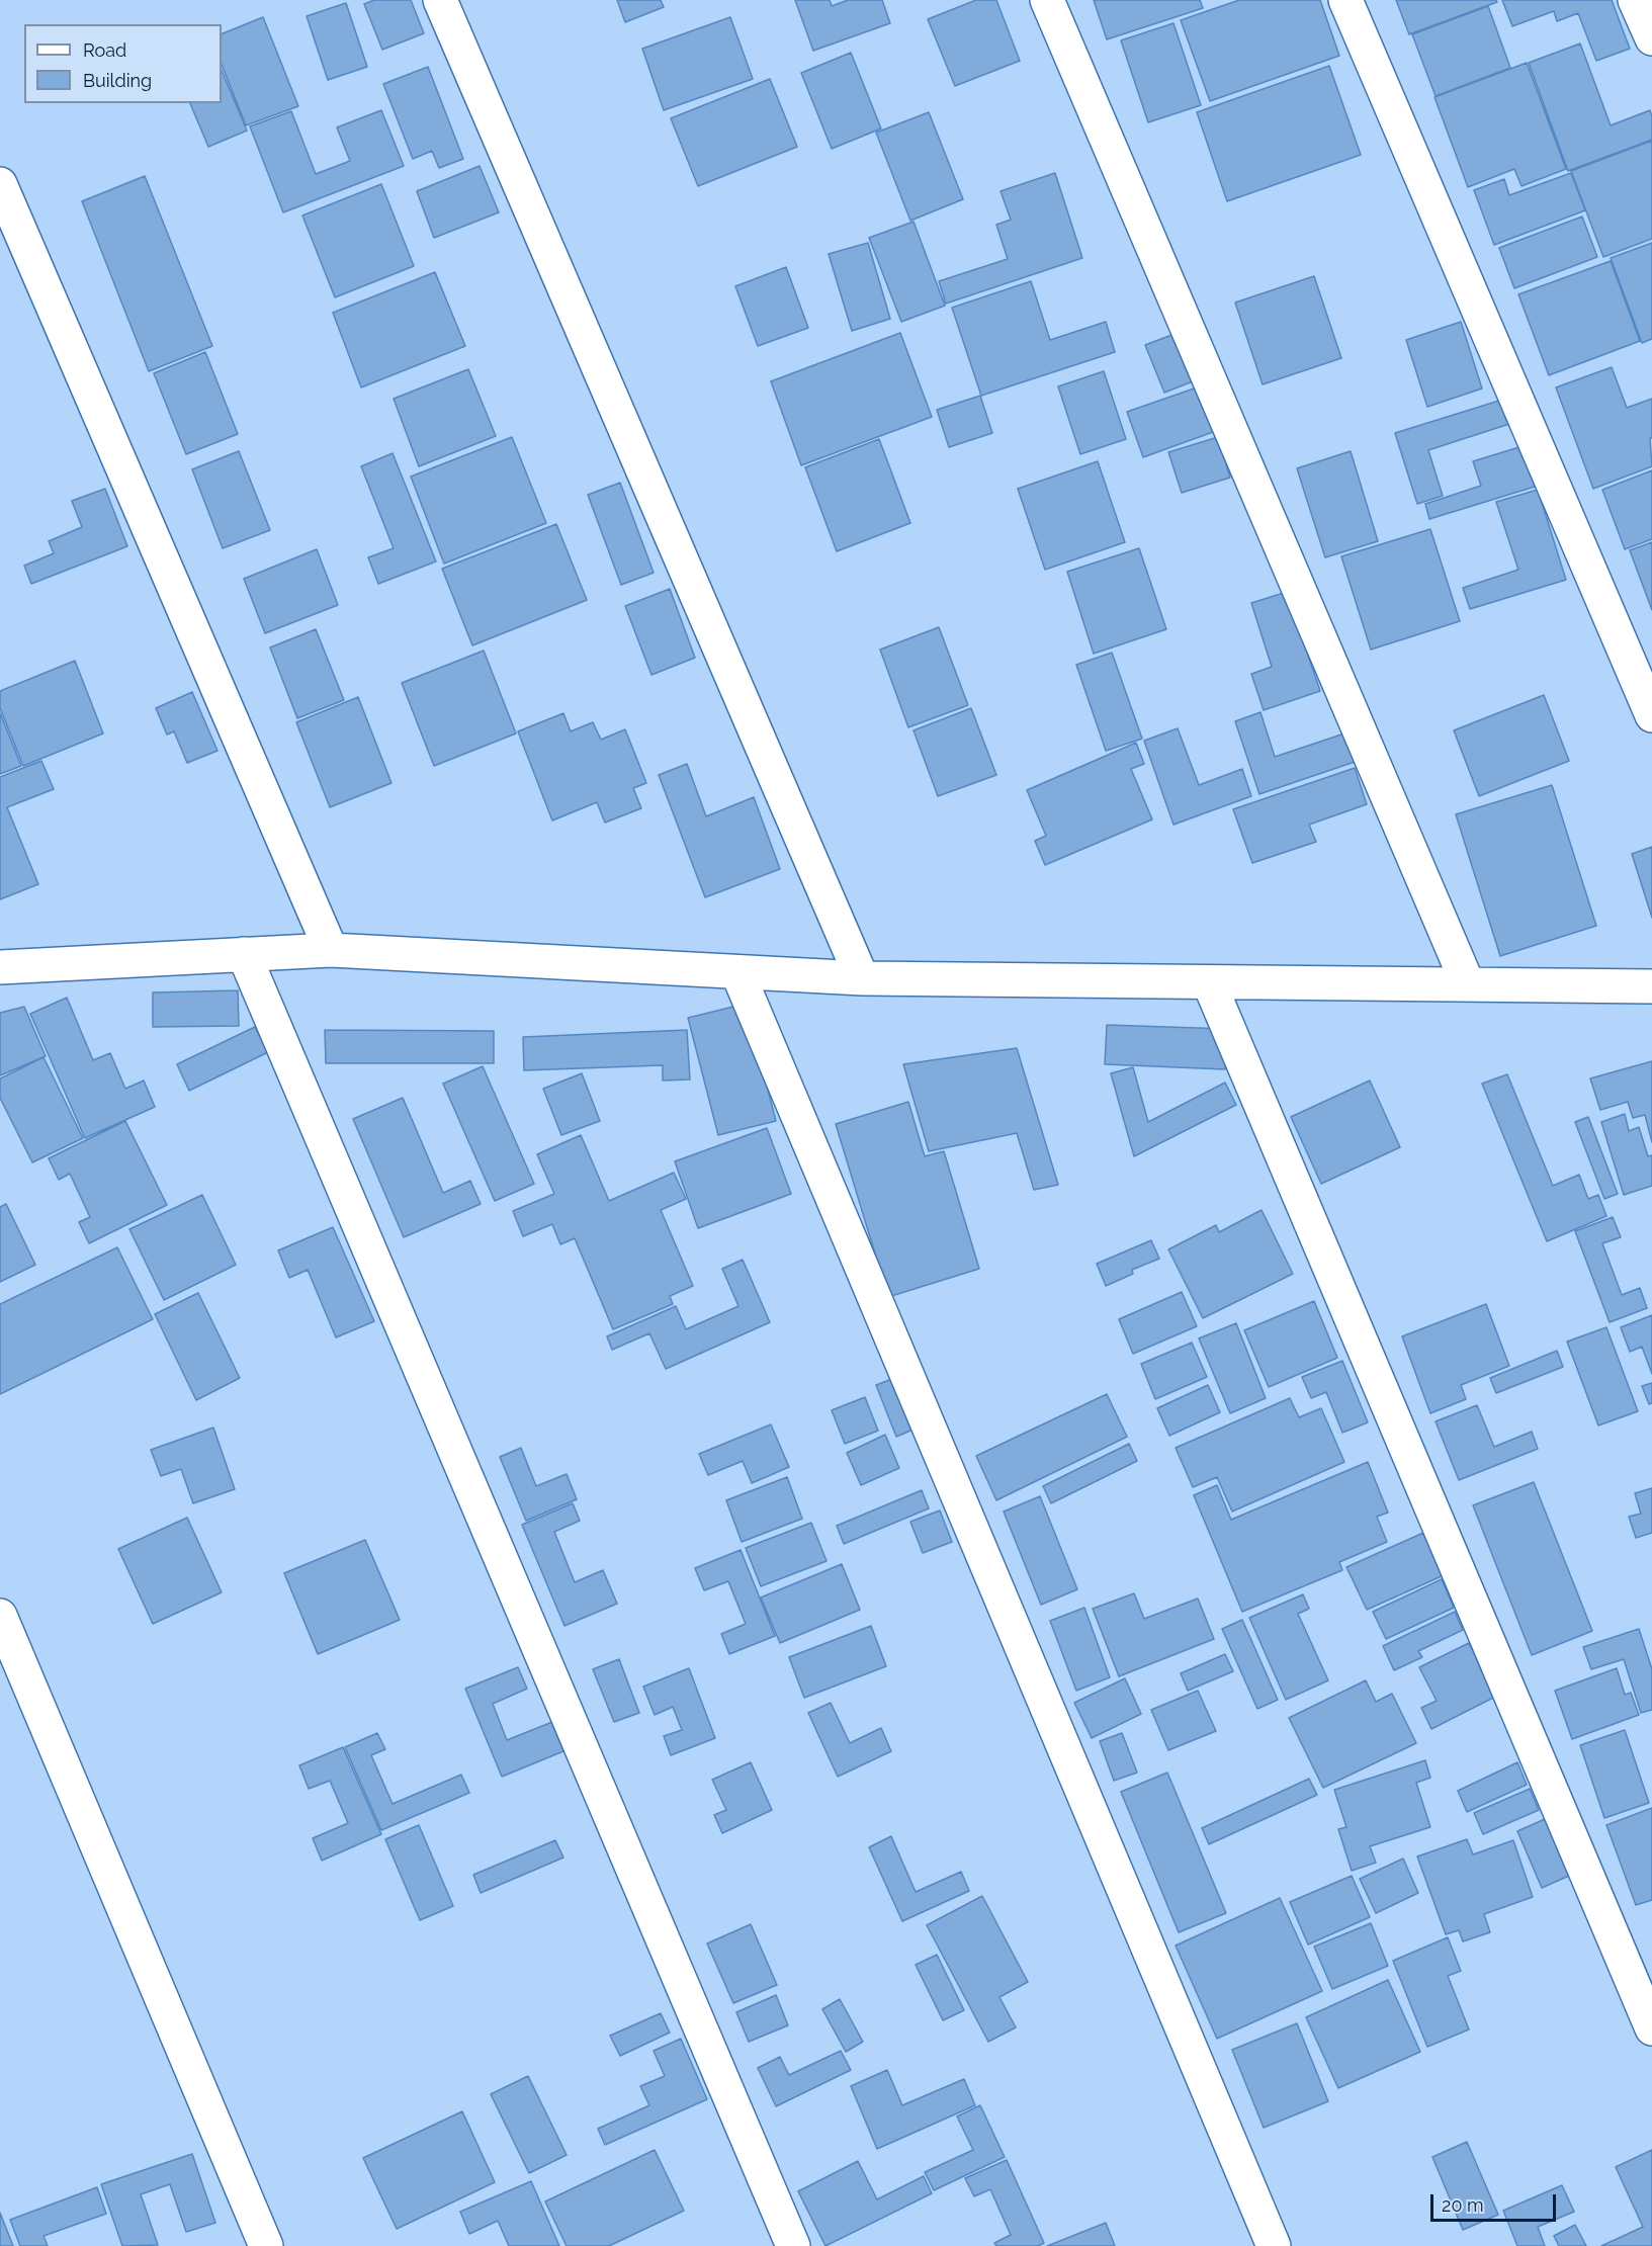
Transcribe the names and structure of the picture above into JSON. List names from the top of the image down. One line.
{"legend":["Road","Building"],"scale_bar":"20 m"}
